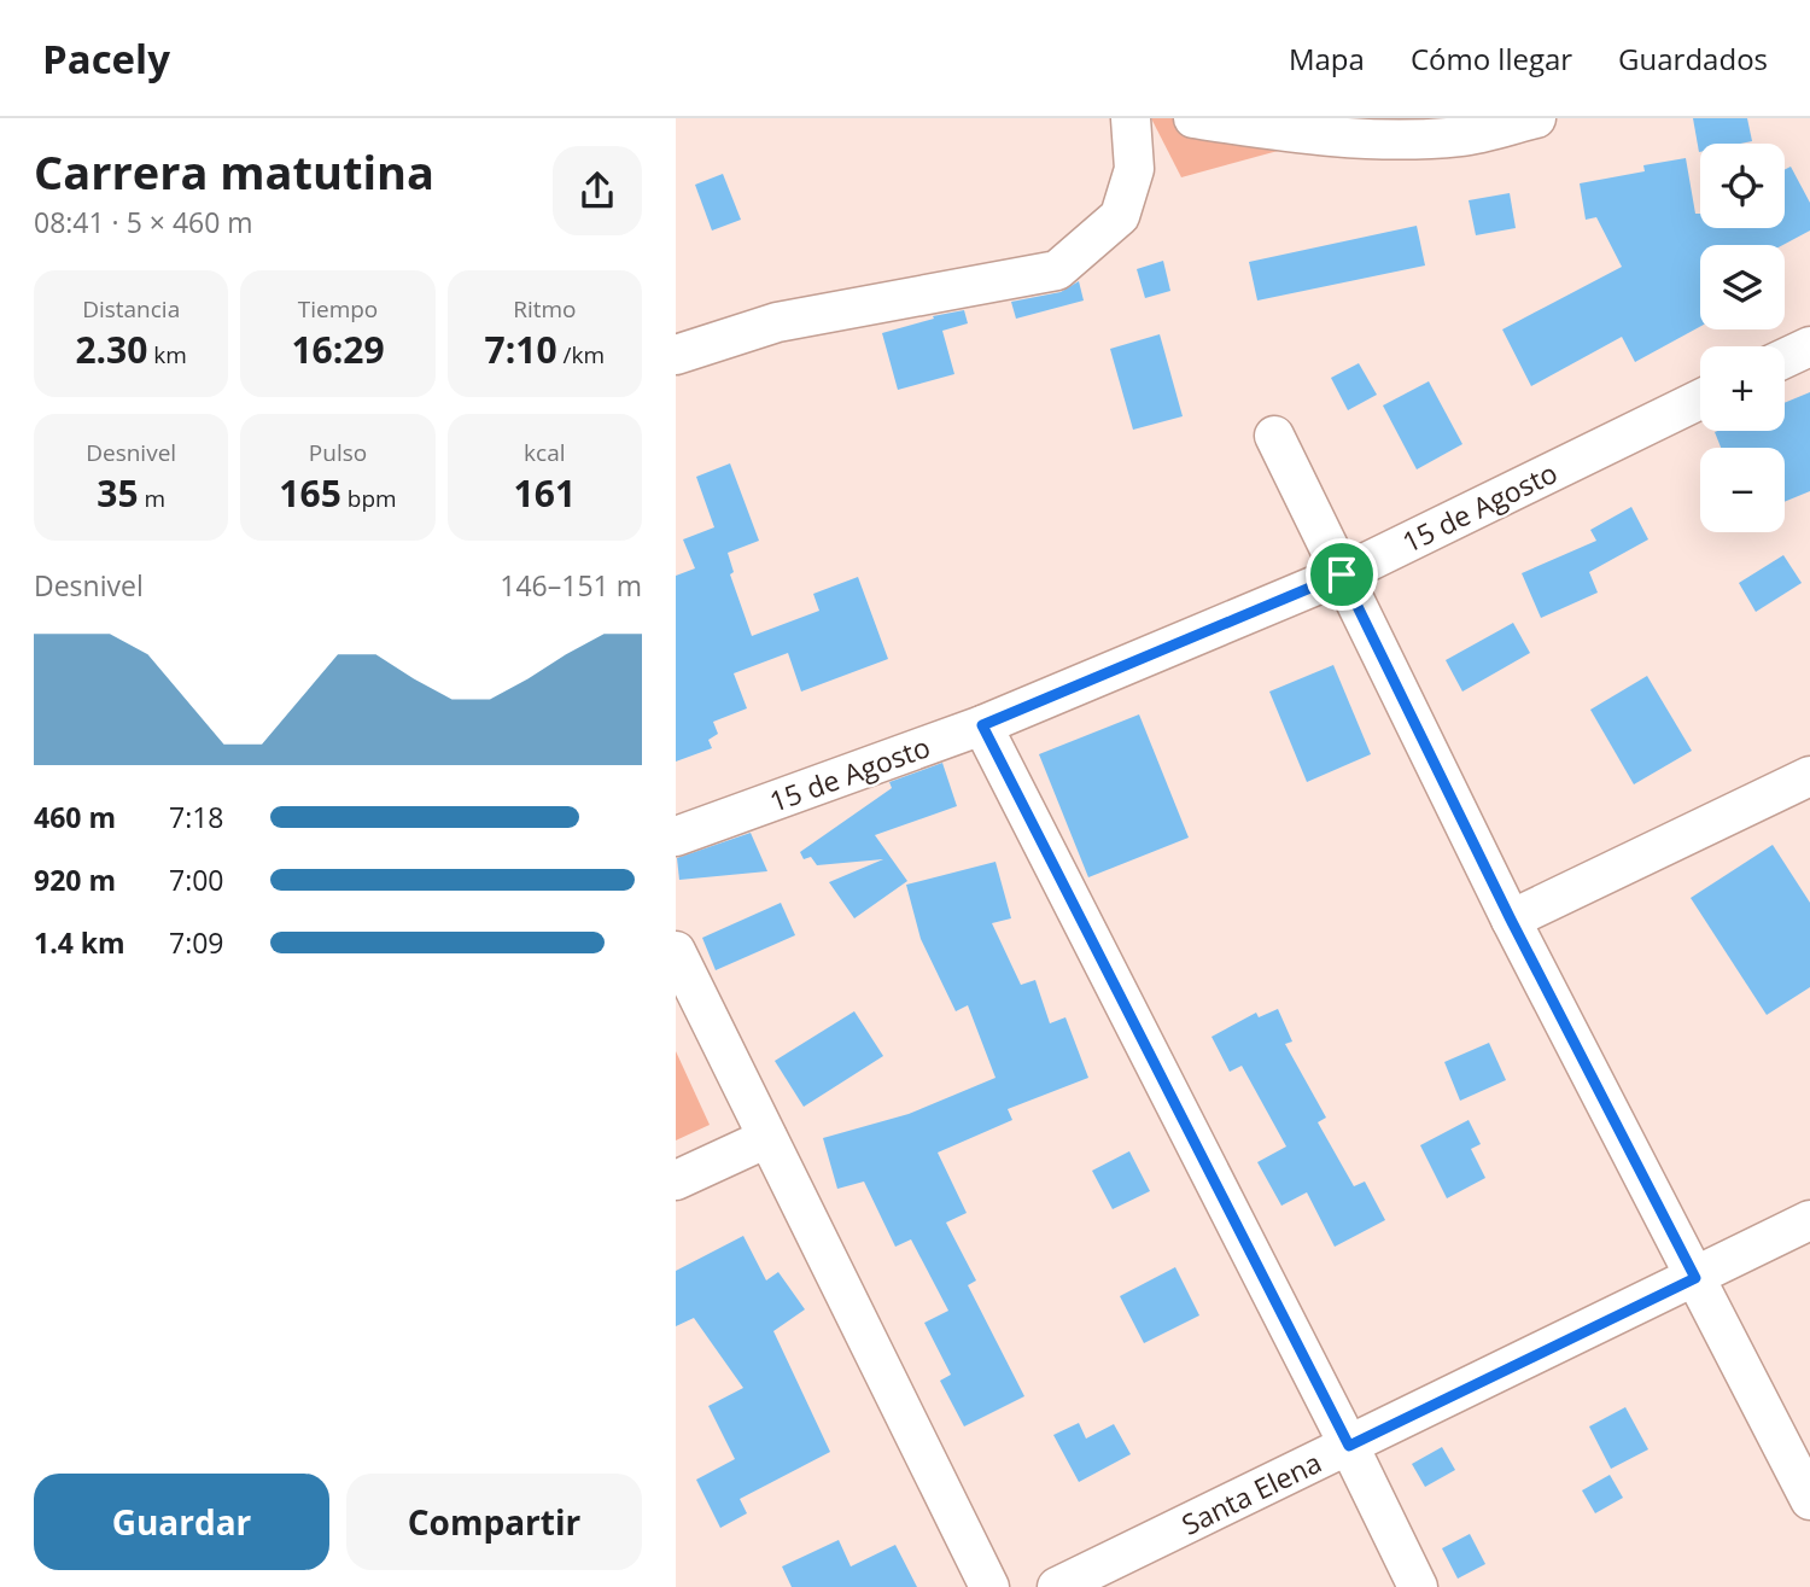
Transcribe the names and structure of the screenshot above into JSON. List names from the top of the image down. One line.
{"streets":{"street":["15 de Agosto","Santa Elena"]},"page":{"header":"Pacely","nav":["Mapa","Cómo llegar","Guardados"],"heading":["Carrera matutina","08:41 · 5 × 460 m"],"map_buttons":["+","−"],"stats":[["Distancia","2.30 km"],["Tiempo","16:29"],["Ritmo","7:10 /km"],["Desnivel","35 m"],["Pulso","165 bpm"],["kcal","161"]],"chart":["Desnivel","146–151 m"],"list":[{"name":"460 m","note":"7:18"},{"name":"920 m","note":"7:00"},{"name":"1.4 km","note":"7:09"}],"buttons":["Guardar","Compartir"]}}
